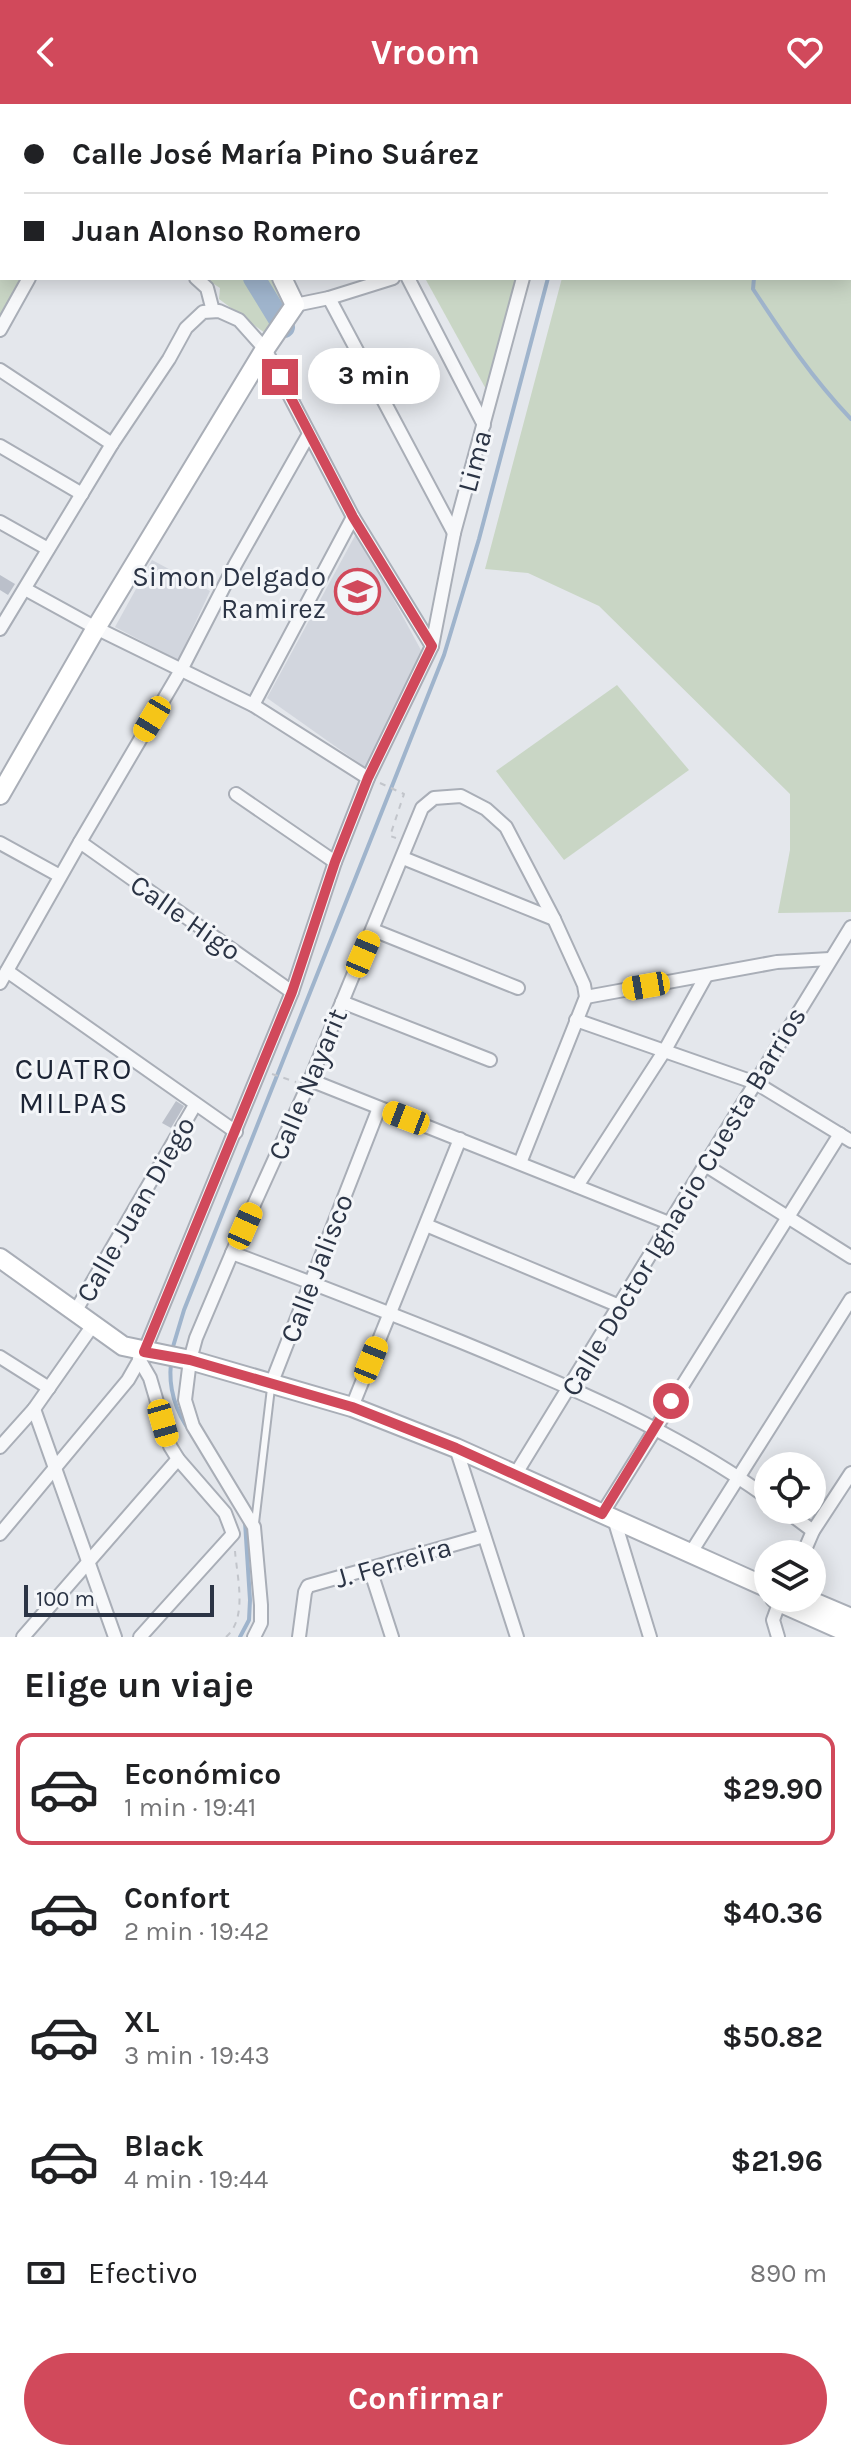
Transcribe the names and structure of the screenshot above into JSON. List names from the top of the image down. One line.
{"streets":{"street":["Lima","Calle Higo","Calle Nayarit","Calle Doctor Ignacio Cuesta Barrios","Calle Juan Diego","Calle Jalisco","J. Ferreira"]},"crossings":[["Lima","Calle Higo"],["Calle Nayarit","Calle Jalisco"]],"districts":["CUATRO MILPAS"],"places":{"school or university":["Simon Delgado Ramirez"]},"scale_bar":"100 m","page":{"header":"Vroom","banner":["Calle José María Pino Suárez","Juan Alonso Romero"],"bubble":"3 min","scale":"100 m","heading":"Elige un viaje","list":[{"name":"Económico","note":"1 min · 19:41","value":"$29.90"},{"name":"Confort","note":"2 min · 19:42","value":"$40.36"},{"name":"XL","note":"3 min · 19:43","value":"$50.82"},{"name":"Black","note":"4 min · 19:44","value":"$21.96"}],"pay":["Efectivo","890 m"],"buttons":"Confirmar"}}
